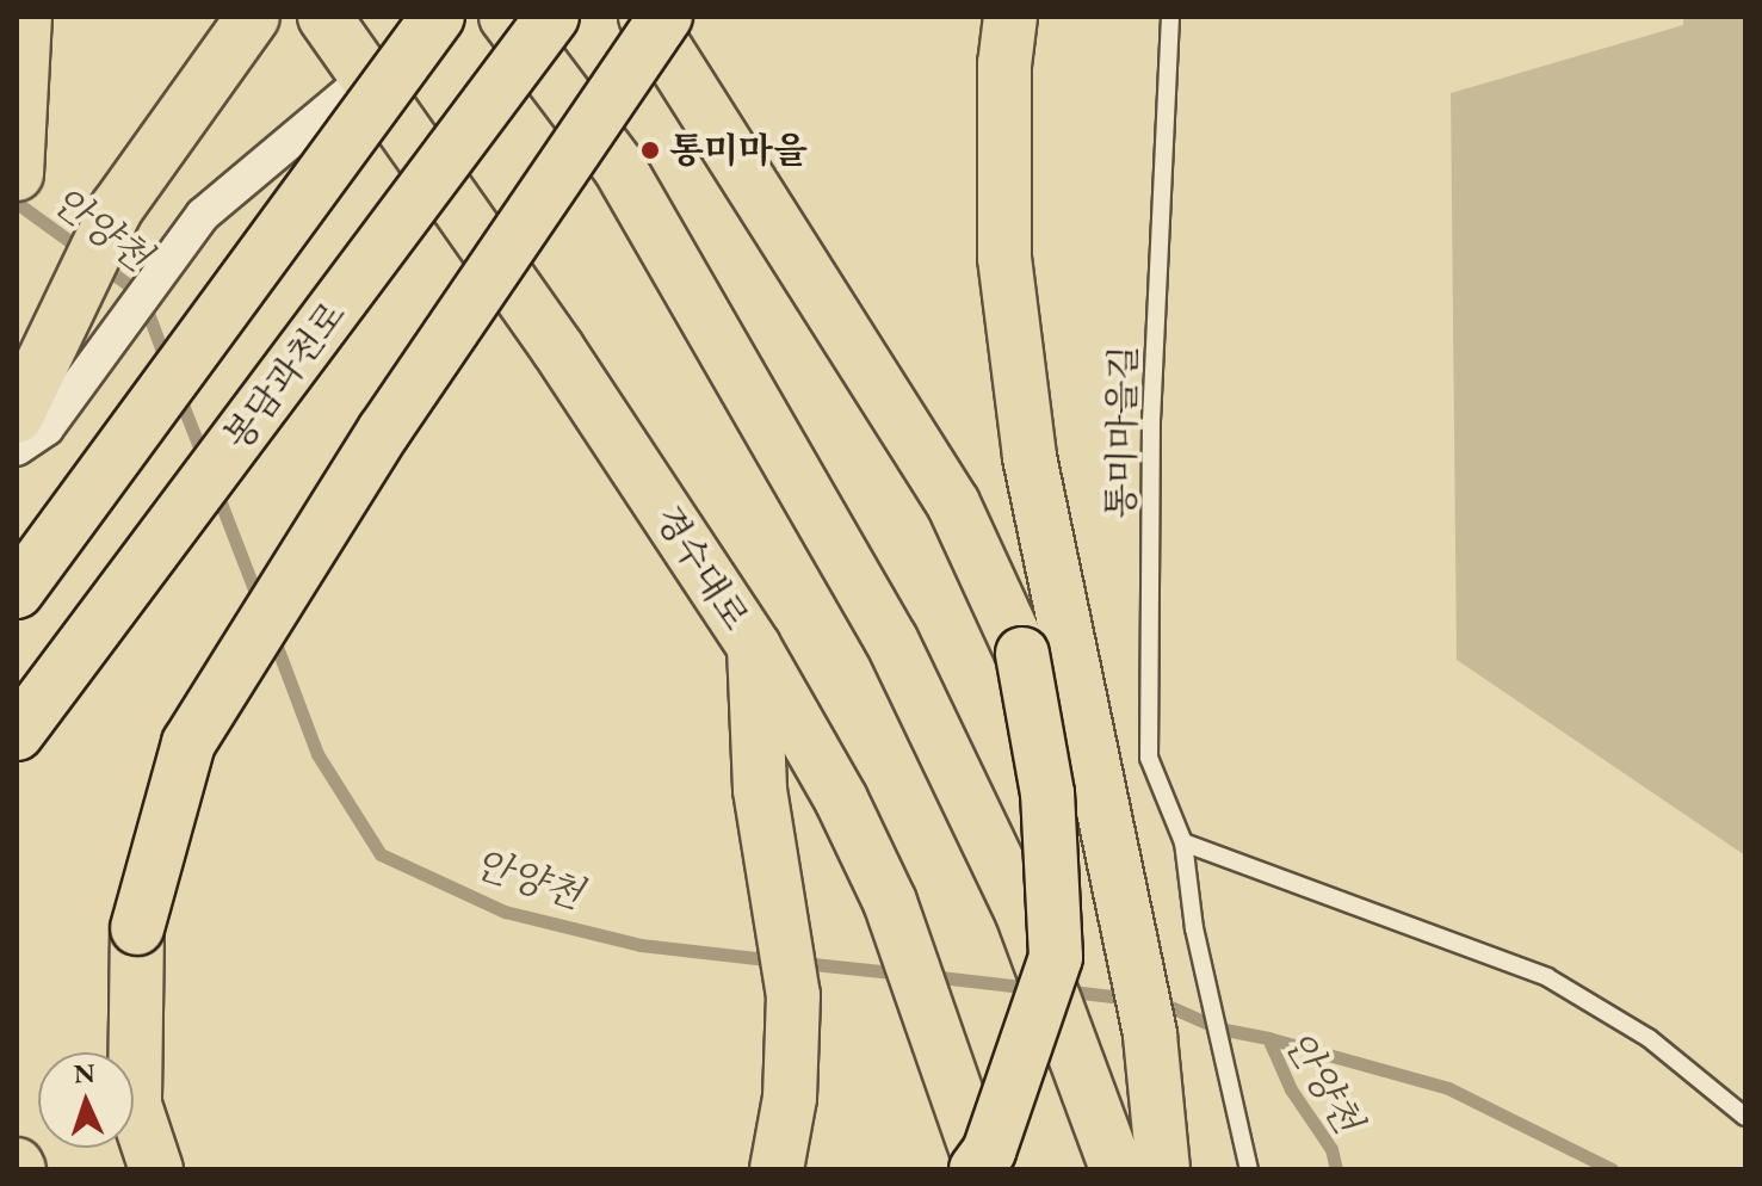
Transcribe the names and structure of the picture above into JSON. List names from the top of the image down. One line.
{"streets":{"main road":["봉담과천로","경수대로"],"lane":["통미마을길"]},"water":["안양천"],"places":["통미마을"],"north":"top"}
